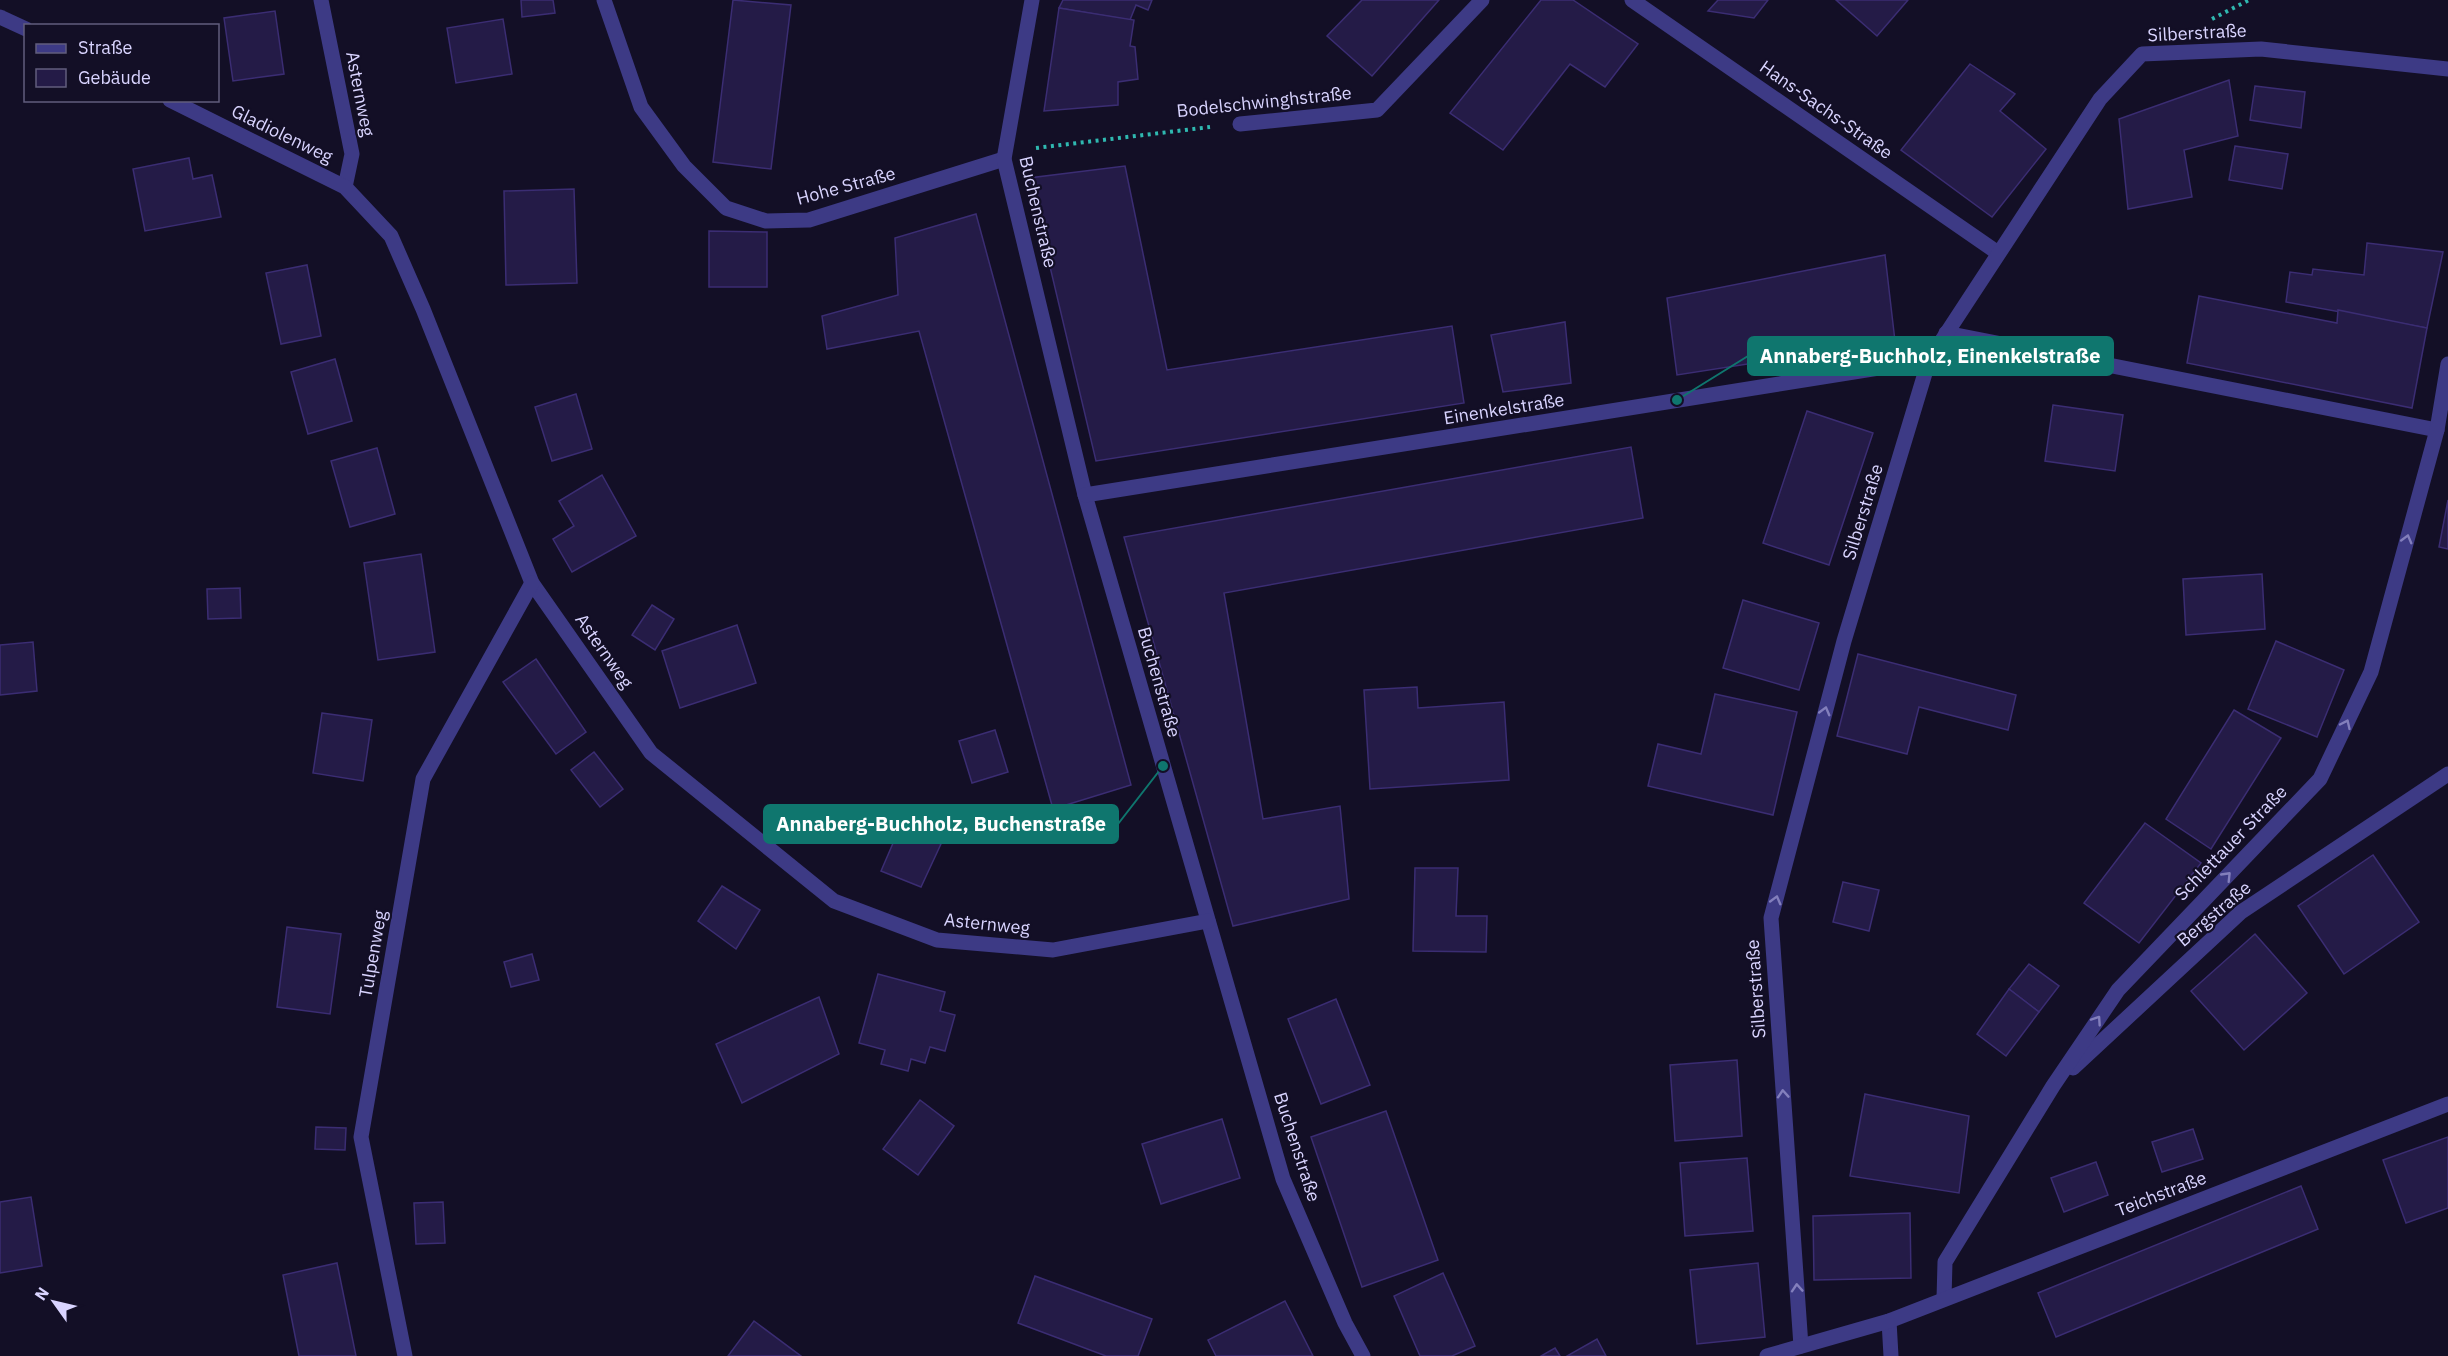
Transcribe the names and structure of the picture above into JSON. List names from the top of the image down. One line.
{"streets":{"street":["Silberstraße","Asternweg","Bodelschwinghstraße","Hans-Sachs-Straße","Gladiolenweg","Hohe Straße","Buchenstraße","Einenkelstraße","Schlettauer Straße","Bergstraße","Tulpenweg","Teichstraße"]},"crossings":[["Silberstraße","Hans-Sachs-Straße"],["Silberstraße","Einenkelstraße"],["Silberstraße","Teichstraße"],["Asternweg","Gladiolenweg"],["Asternweg","Buchenstraße"],["Asternweg","Tulpenweg"],["Bodelschwinghstraße","Hohe Straße"],["Bodelschwinghstraße","Buchenstraße"],["Hohe Straße","Buchenstraße"],["Buchenstraße","Einenkelstraße"],["Schlettauer Straße","Bergstraße"],["Schlettauer Straße","Teichstraße"]],"one_way":["Silberstraße","Schlettauer Straße"],"places":["Annaberg-Buchholz, Einenkelstraße","Annaberg-Buchholz, Buchenstraße"],"legend":["Straße","Gebäude"],"north":"top left"}
